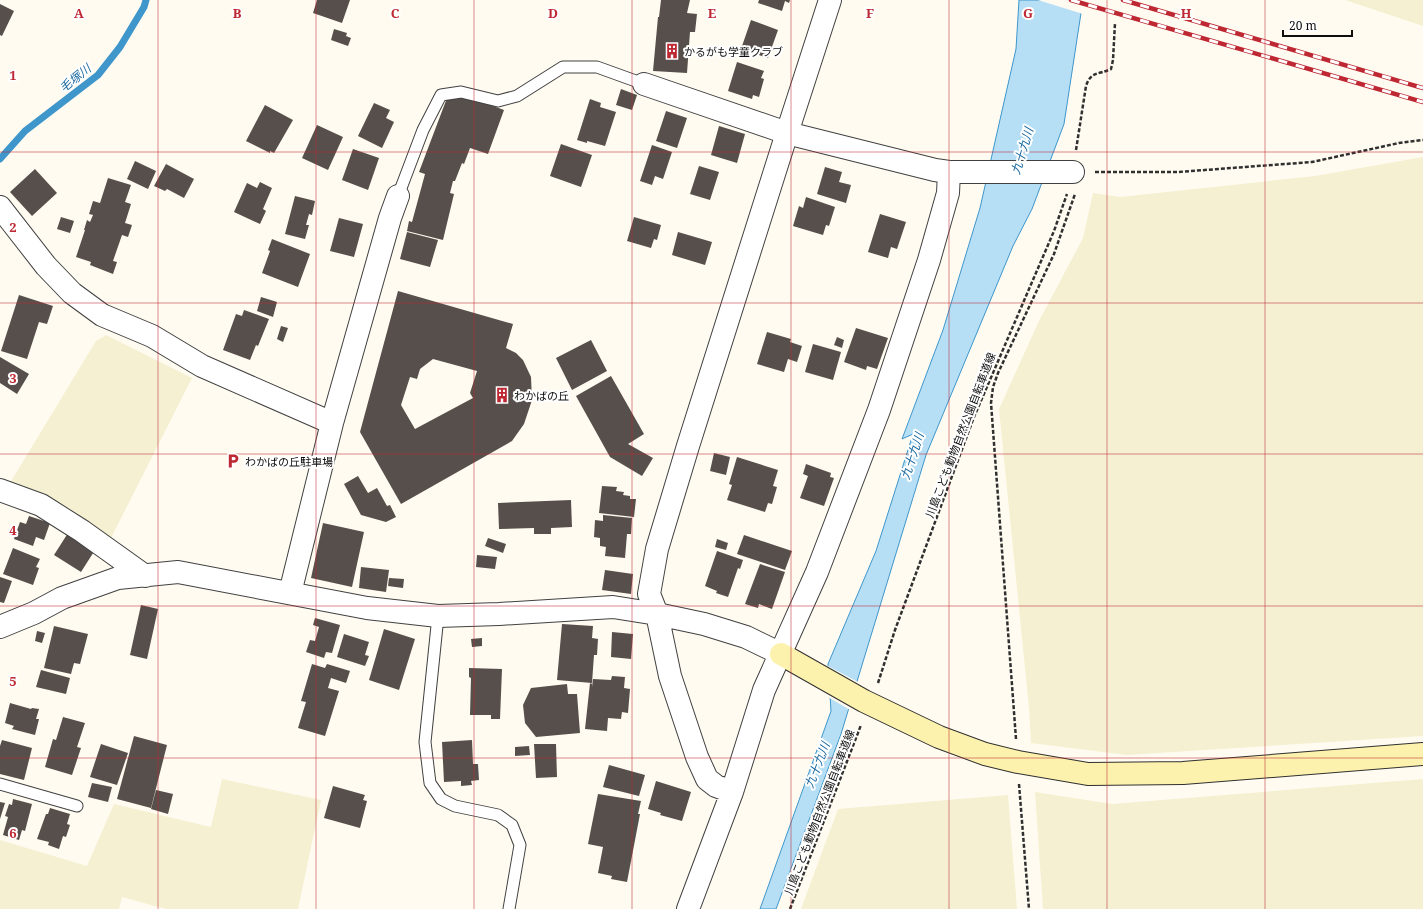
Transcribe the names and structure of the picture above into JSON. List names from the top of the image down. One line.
{"streets":{"path":["川島こども動物自然公園自転車道線"]},"water":["毛塚川","九十九川"],"places":{"building":["かるがも学童クラブ","わかばの丘"],"parking":["わかばの丘駐車場"]},"scale_bar":"20 m","grid":{"columns":["A","B","C","D","E","F","G","H"],"rows":["1","2","3","4","5","6"]}}
